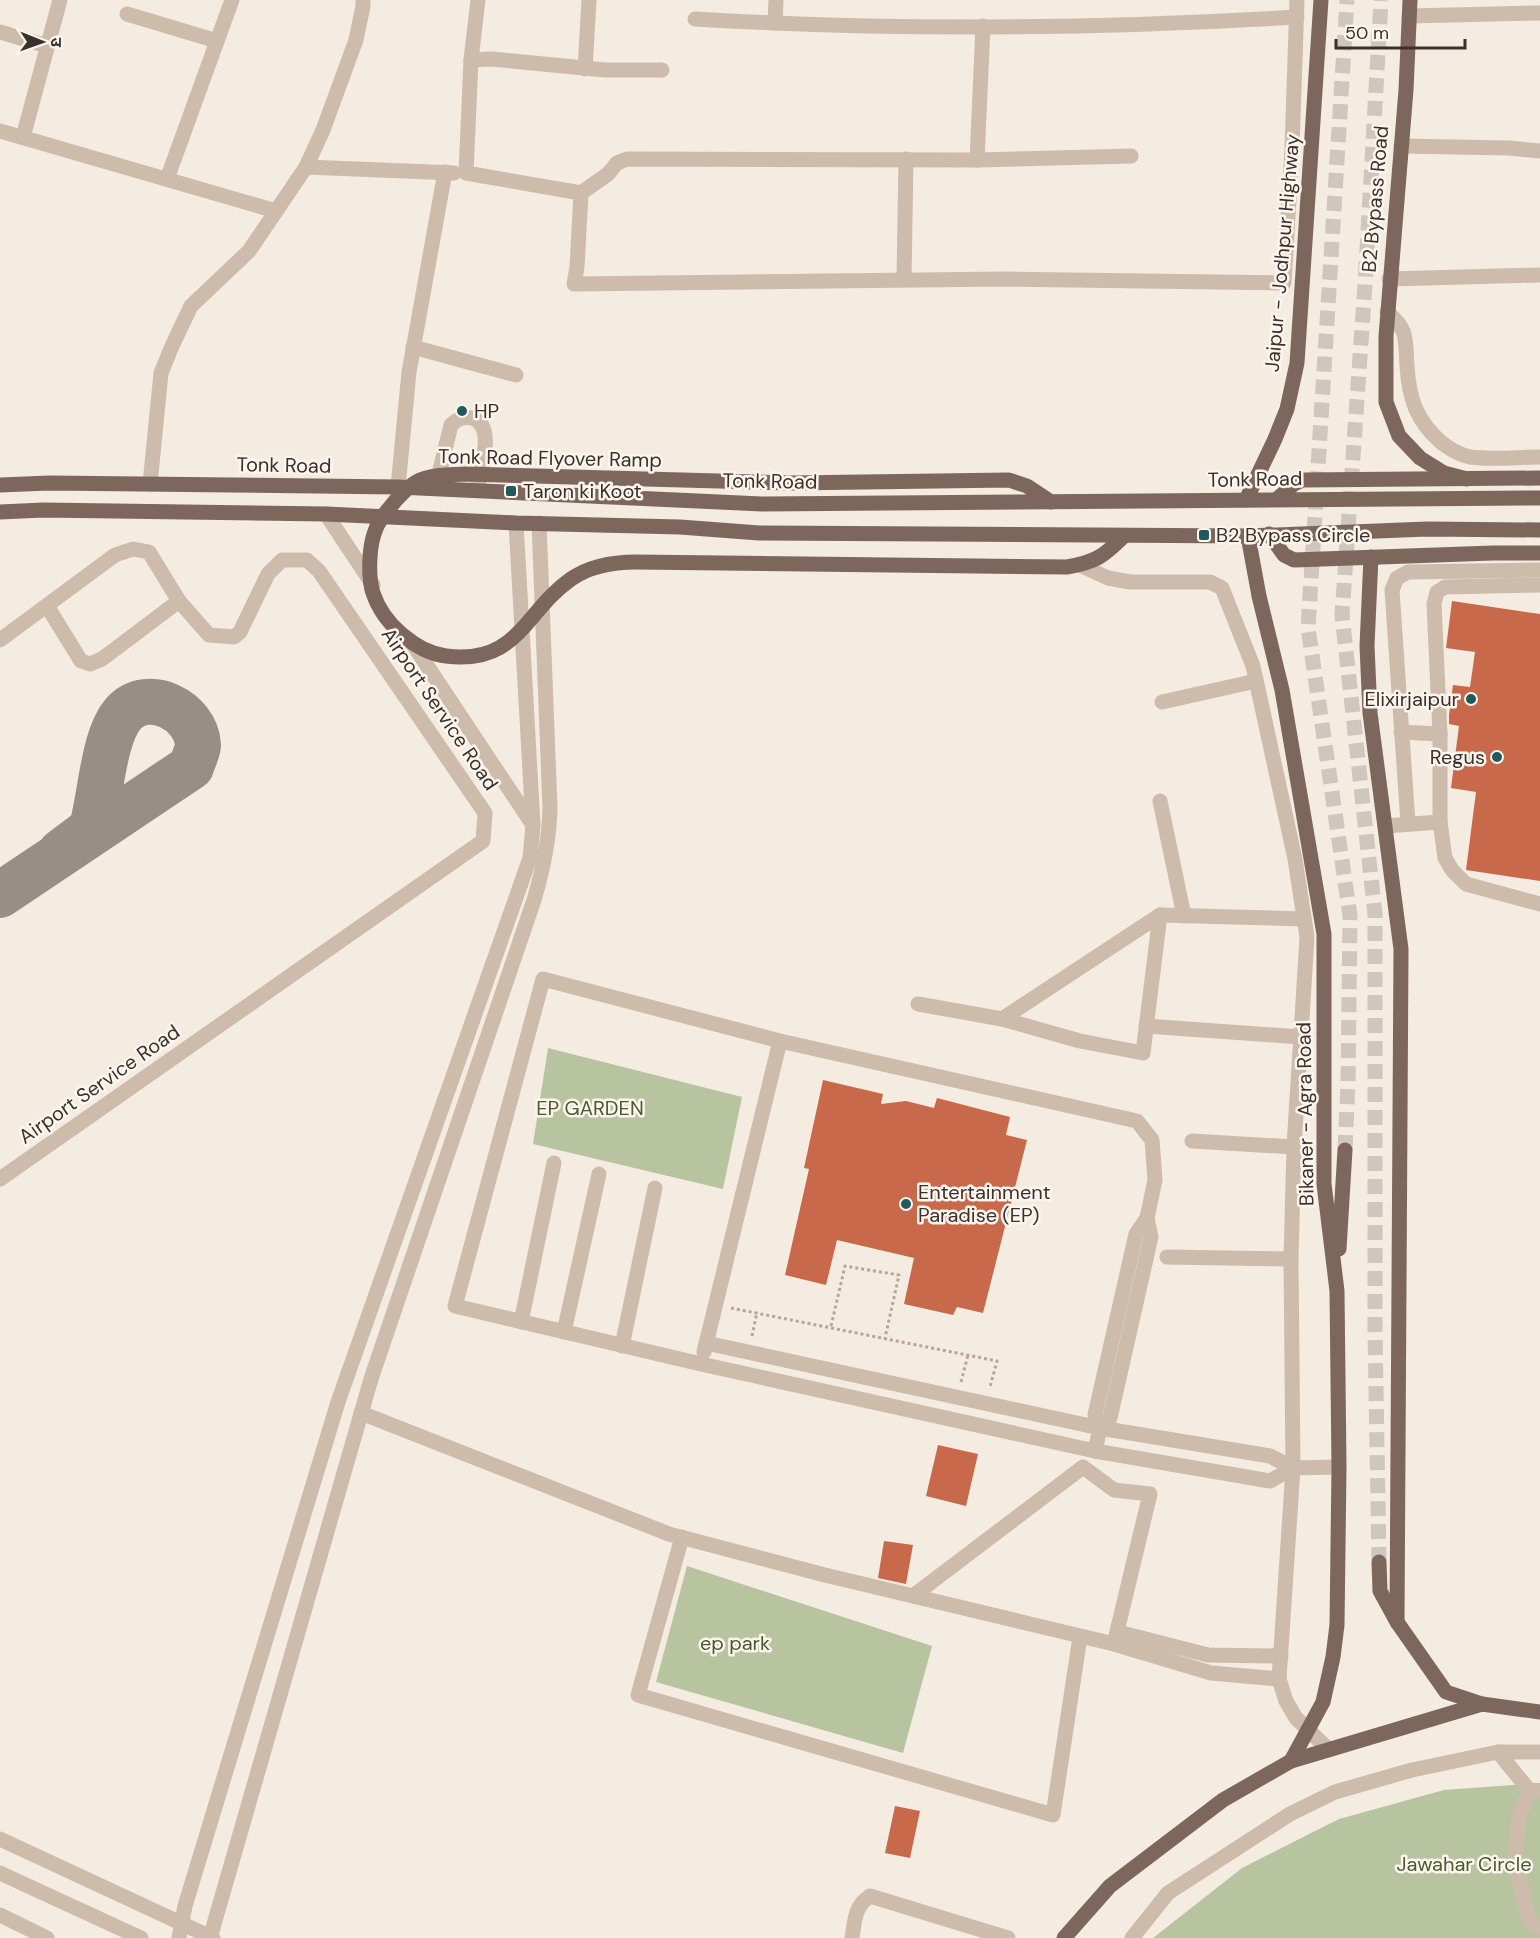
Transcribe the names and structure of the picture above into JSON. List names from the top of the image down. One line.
{"streets":{"main road":["B2 Bypass Road","Jaipur - Jodhpur Highway","Tonk Road Flyover Ramp","Tonk Road","Bikaner - Agra Road"],"street":["Airport Service Road"]},"crossings":[["Jaipur - Jodhpur Highway","Tonk Road"],["Tonk Road Flyover Ramp","Tonk Road"]],"parks":["EP GARDEN","ep park","Jawahar Circle"],"places":{"other":["HP","Elixirjaipur","Regus","Entertainment Paradise (EP)"],"transit":["Taron ki Koot","B2 Bypass Circle"]},"scale_bar":"50 m","north":"right"}
